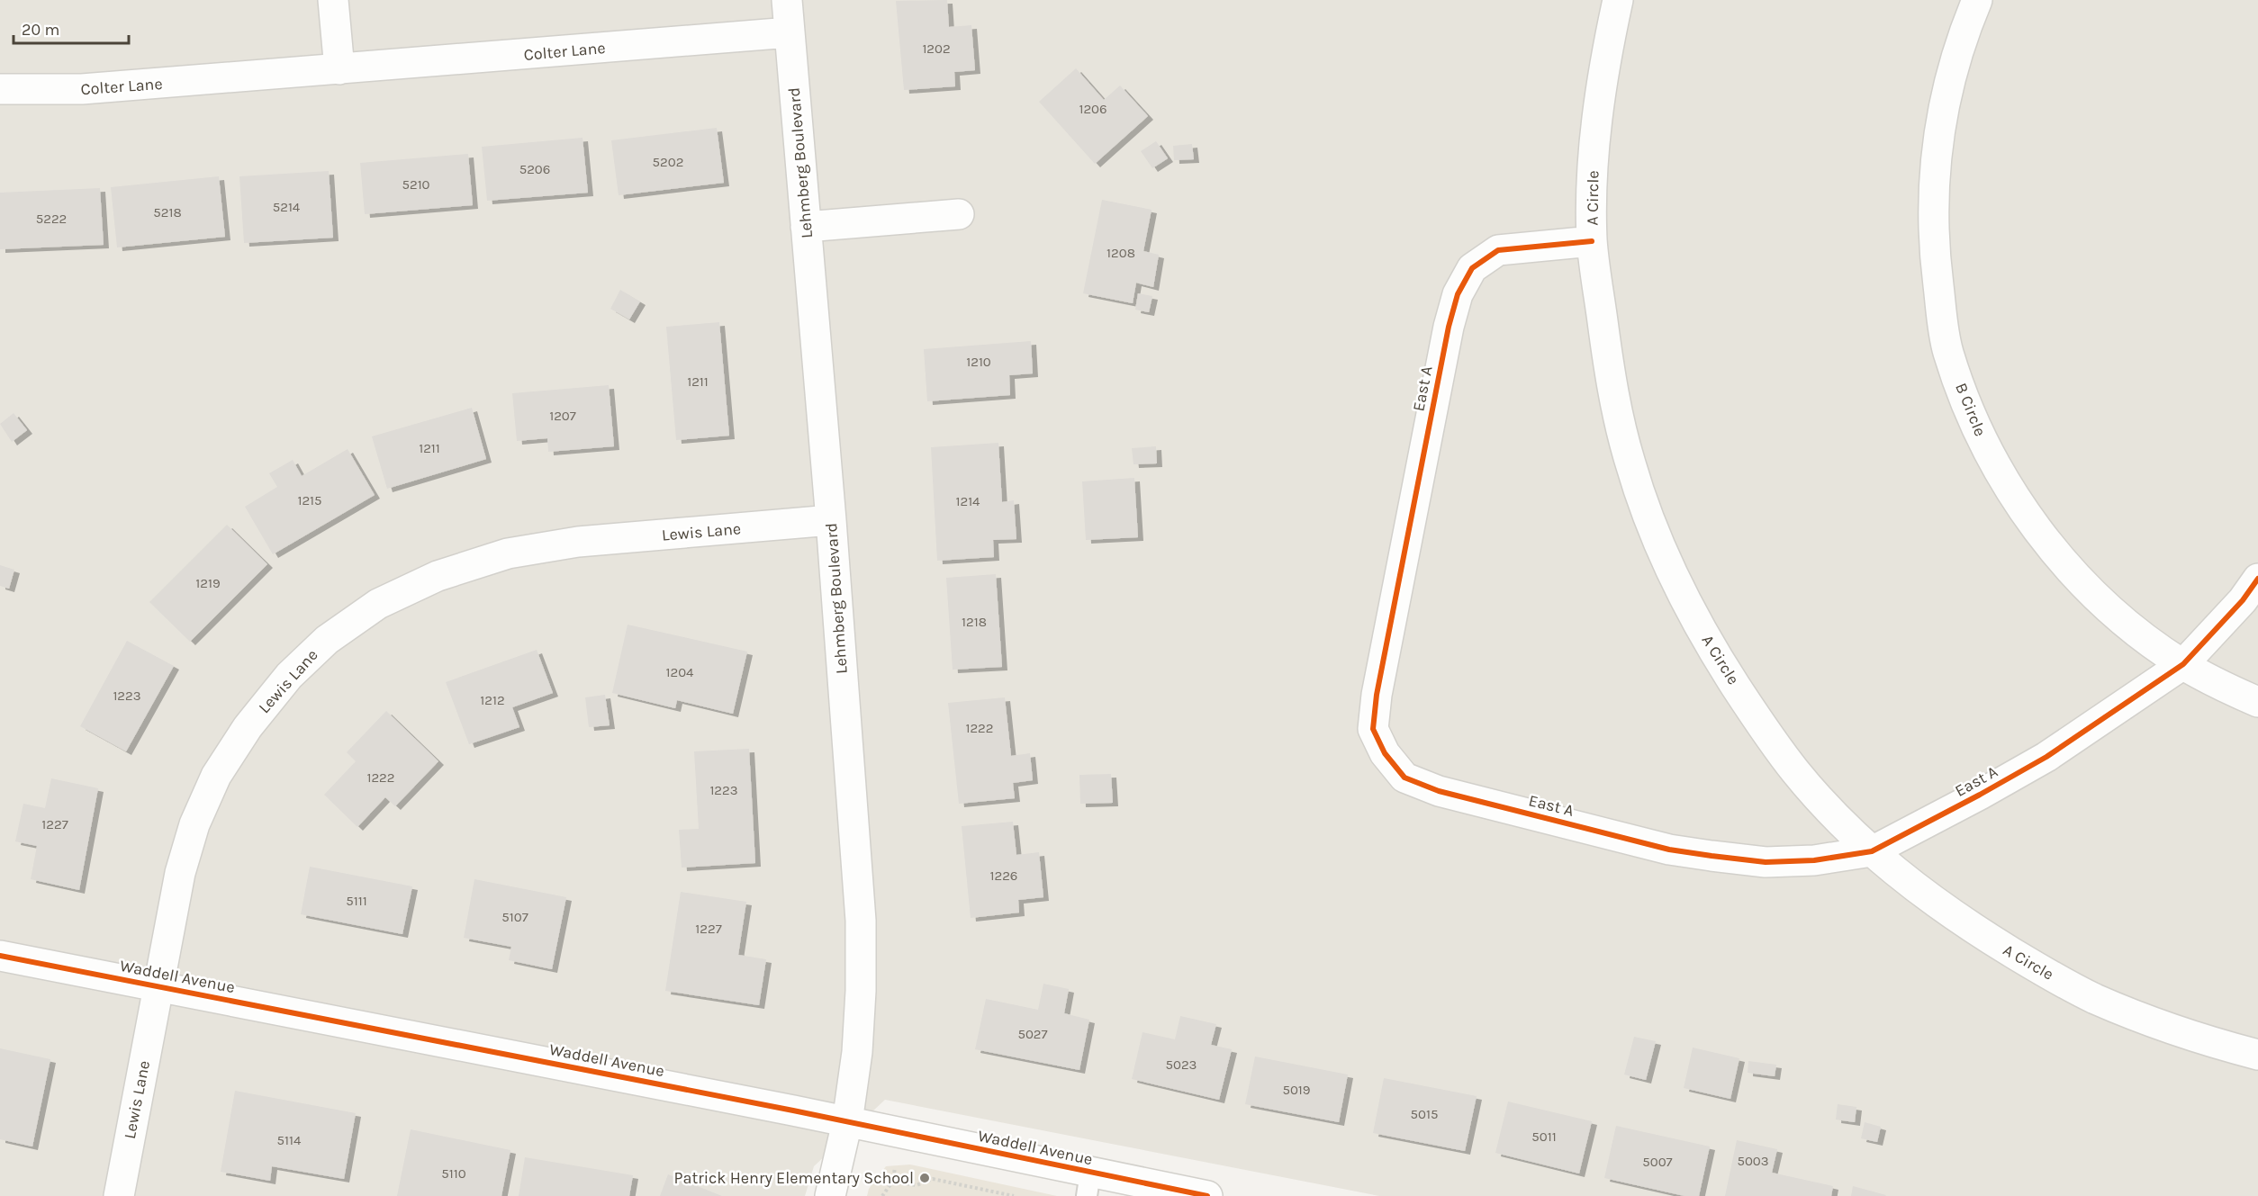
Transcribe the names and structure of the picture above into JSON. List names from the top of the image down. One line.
{"streets":{"street":["Colter Lane","Lehmberg Boulevard","A Circle","East A","B Circle","Lewis Lane","Waddell Avenue"]},"crossings":[["Colter Lane","Lehmberg Boulevard"],["Lehmberg Boulevard","Lewis Lane"],["Lehmberg Boulevard","Waddell Avenue"],["A Circle","East A"],["East A","B Circle"],["Lewis Lane","Waddell Avenue"]],"places":["Patrick Henry Elementary School"],"house_numbers":["1202","1206","5202","5206","5210","5214","5218","5222","1208","1210","1211","1207","1211","1215","1214","1219","1218","1204","1223","1212","1222","1222","1223","1227","1226","5111","5107","1227","5027","5023","5019","5015","5011","5114","5003","5007","5110"],"scale_bar":"20 m"}
